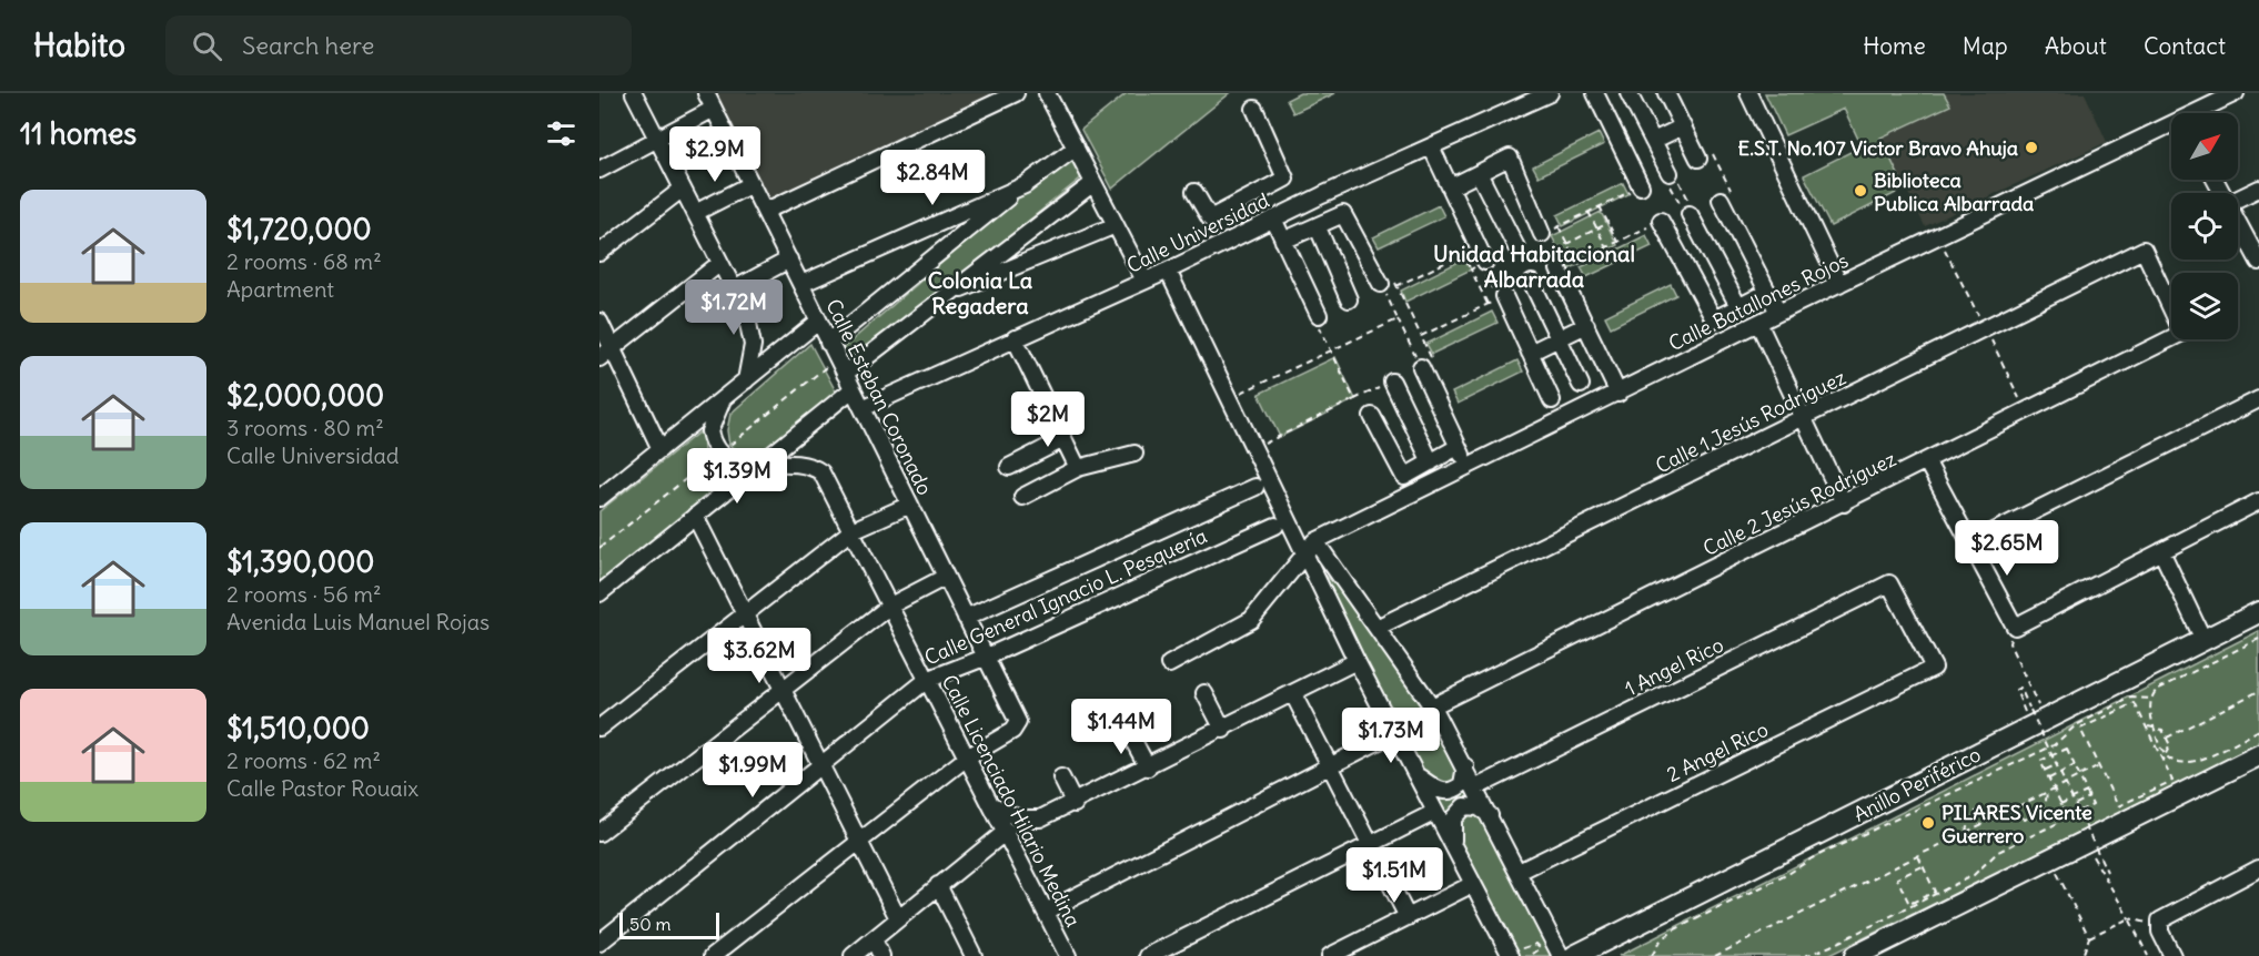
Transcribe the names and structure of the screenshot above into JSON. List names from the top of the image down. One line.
{"streets":{"main road":["Anillo Periférico"],"street":["Calle Universidad","Calle Batallones Rojos","Calle Esteban Coronado","Calle 1 Jesús Rodríguez","Calle 2 Jesús Rodríguez","Calle General Ignacio L. Pesquería","1 Angel Rico","2 Angel Rico","Calle Licenciado Hilario Medina"]},"crossings":[["Calle Universidad","Calle Esteban Coronado"],["Calle Esteban Coronado","Calle General Ignacio L. Pesquería"],["Calle Esteban Coronado","Calle Licenciado Hilario Medina"],["Calle 1 Jesús Rodríguez","Calle 2 Jesús Rodríguez"],["Calle General Ignacio L. Pesquería","Calle Licenciado Hilario Medina"],["1 Angel Rico","2 Angel Rico"]],"districts":["Unidad Habitacional Albarrada","Colonia La Regadera"],"places":["E.S.T. No.107 Victor Bravo Ahuja","Biblioteca Publica Albarrada","PILARES Vicente Guerrero"],"scale_bar":"50 m","north":"top right","page":{"header":"Habito","search":"Search here","nav":["Home","Map","About","Contact"],"heading":"11 homes","price":["$2.9M","$2.84M","$1.72M","$2M","$1.39M","$2.65M","$3.62M","$1.44M","$1.73M","$1.99M","$1.51M"],"list":[{"name":"$1,720,000","note":"2 rooms · 68 m² · Apartment"},{"name":"$2,000,000","note":"3 rooms · 80 m² · Calle Universidad"},{"name":"$1,390,000","note":"2 rooms · 56 m² · Avenida Luis Manuel Rojas"},{"name":"$1,510,000","note":"2 rooms · 62 m² · Calle Pastor Rouaix"}],"scale":"50 m"}}
